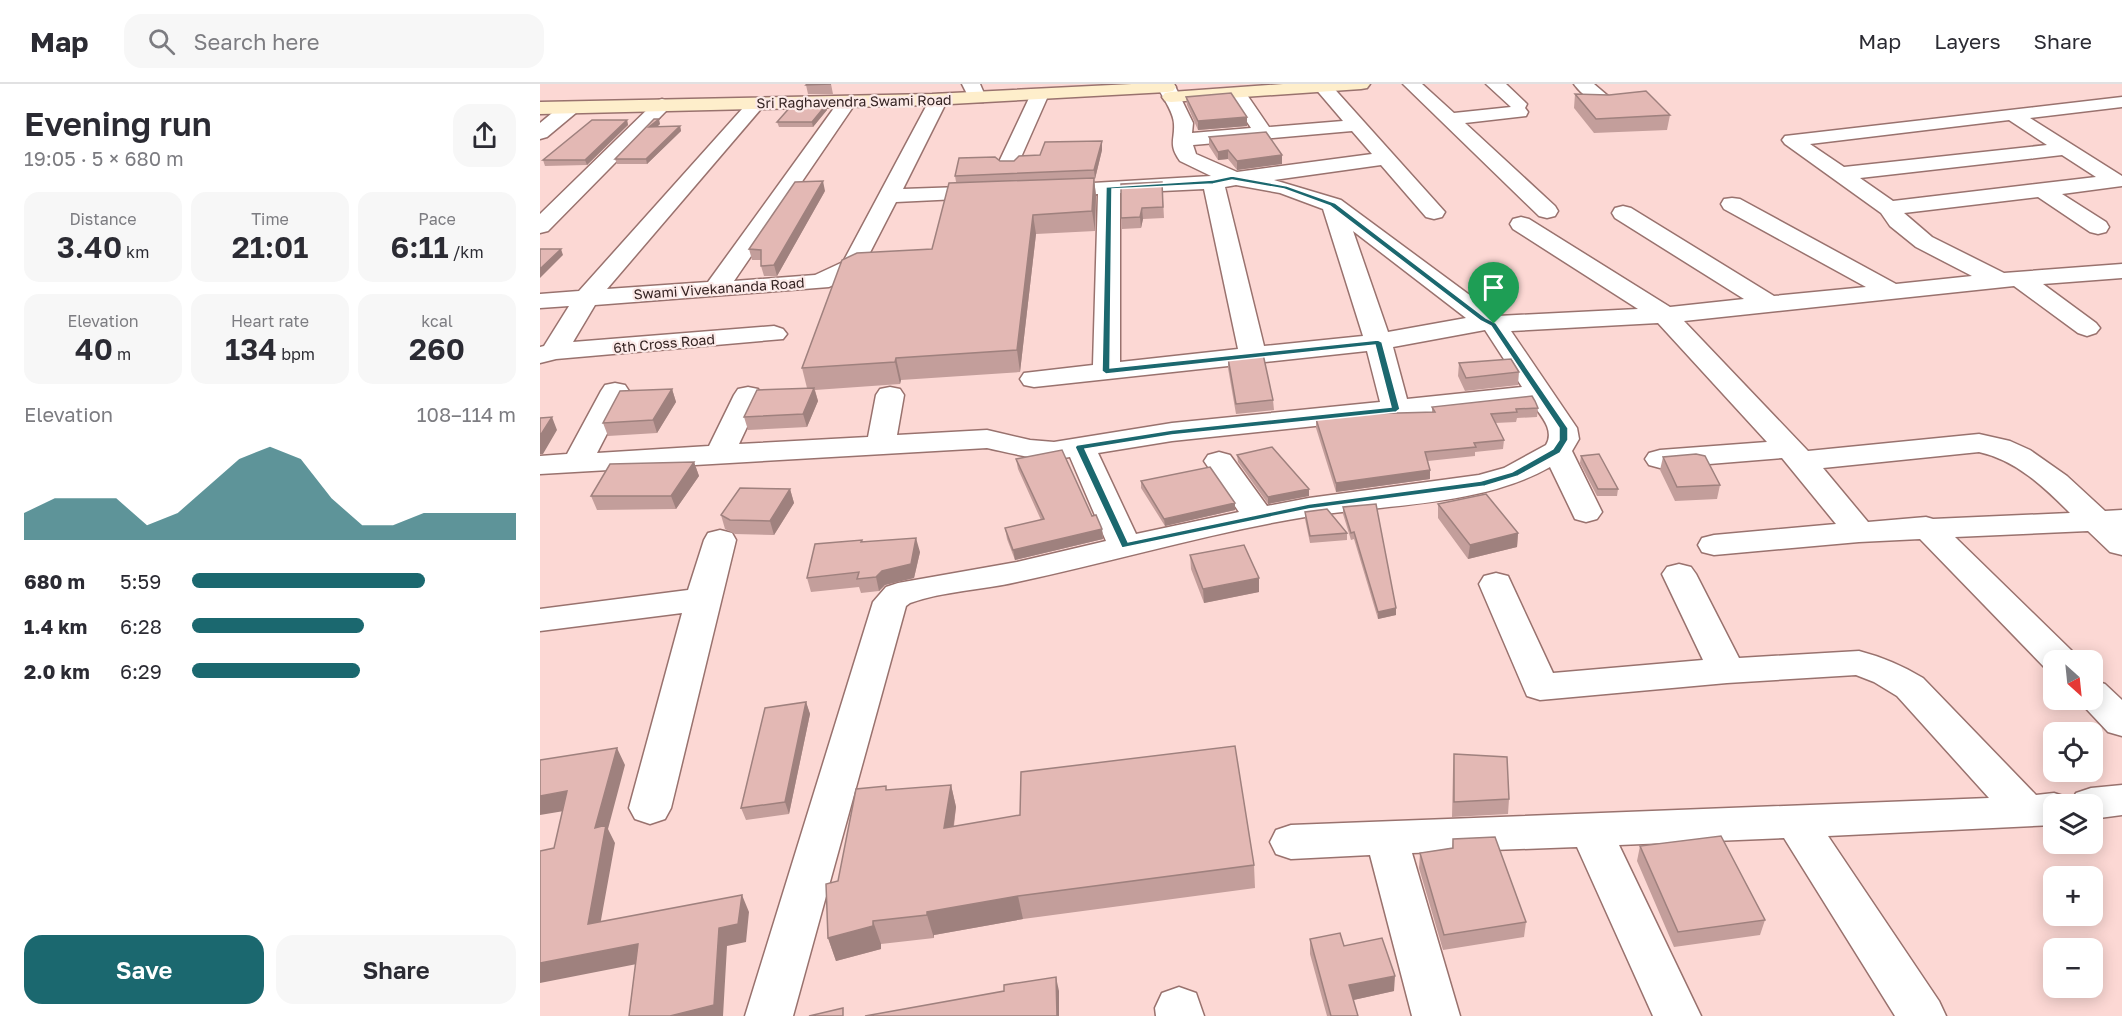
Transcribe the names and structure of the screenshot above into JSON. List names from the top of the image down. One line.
{"streets":{"street":["Sri Raghavendra Swami Road","Swami Vivekananda Road","6th Cross Road"]},"crossings":[["Sri Raghavendra Swami Road","Swami Vivekananda Road"],["Swami Vivekananda Road","6th Cross Road"]],"north":"bottom right","page":{"header":"Map","search":"Search here","nav":["Map","Layers","Share"],"heading":["Evening run","19:05 · 5 × 680 m"],"stats":[["Distance","3.40 km"],["Time","21:01"],["Pace","6:11 /km"],["Elevation","40 m"],["Heart rate","134 bpm"],["kcal","260"]],"chart":["Elevation","108–114 m"],"list":[{"name":"680 m","note":"5:59"},{"name":"1.4 km","note":"6:28"},{"name":"2.0 km","note":"6:29"}],"map_buttons":["+","−"],"buttons":["Save","Share"]}}
